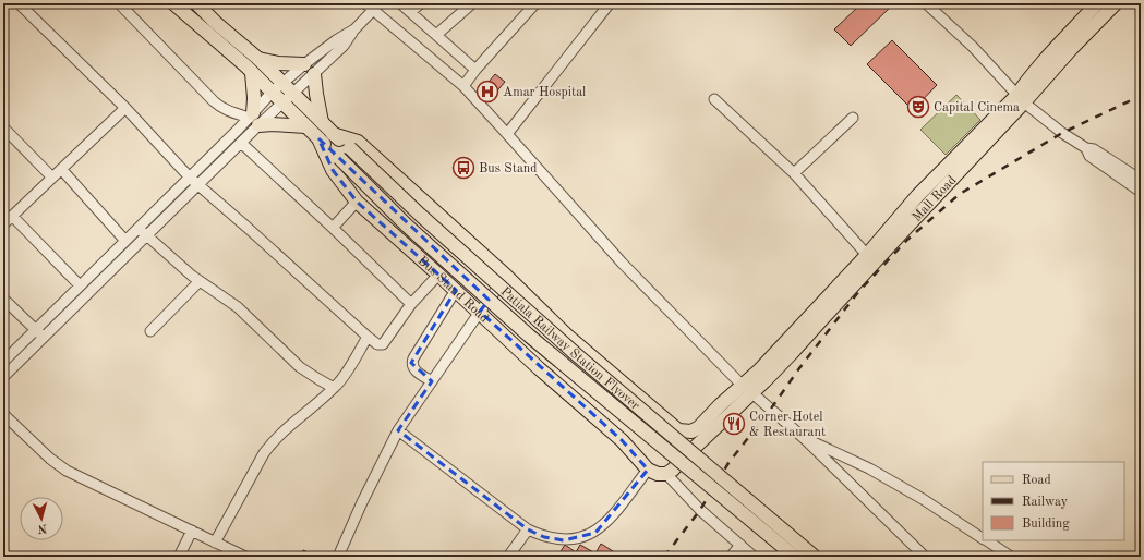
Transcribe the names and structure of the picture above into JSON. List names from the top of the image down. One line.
{"streets":{"main road":["Mall Road","Bus Stand Road","Patiala Railway Station Flyover"]},"crossings":[["Bus Stand Road","Patiala Railway Station Flyover"]],"places":{"hospital":["Amar Hospital"],"theatre":["Capital Cinema"],"bus stop":["Bus Stand"],"restaurant":["Corner Hotel & Restaurant"]},"legend":["Road","Railway","Building"],"north":"bottom"}
